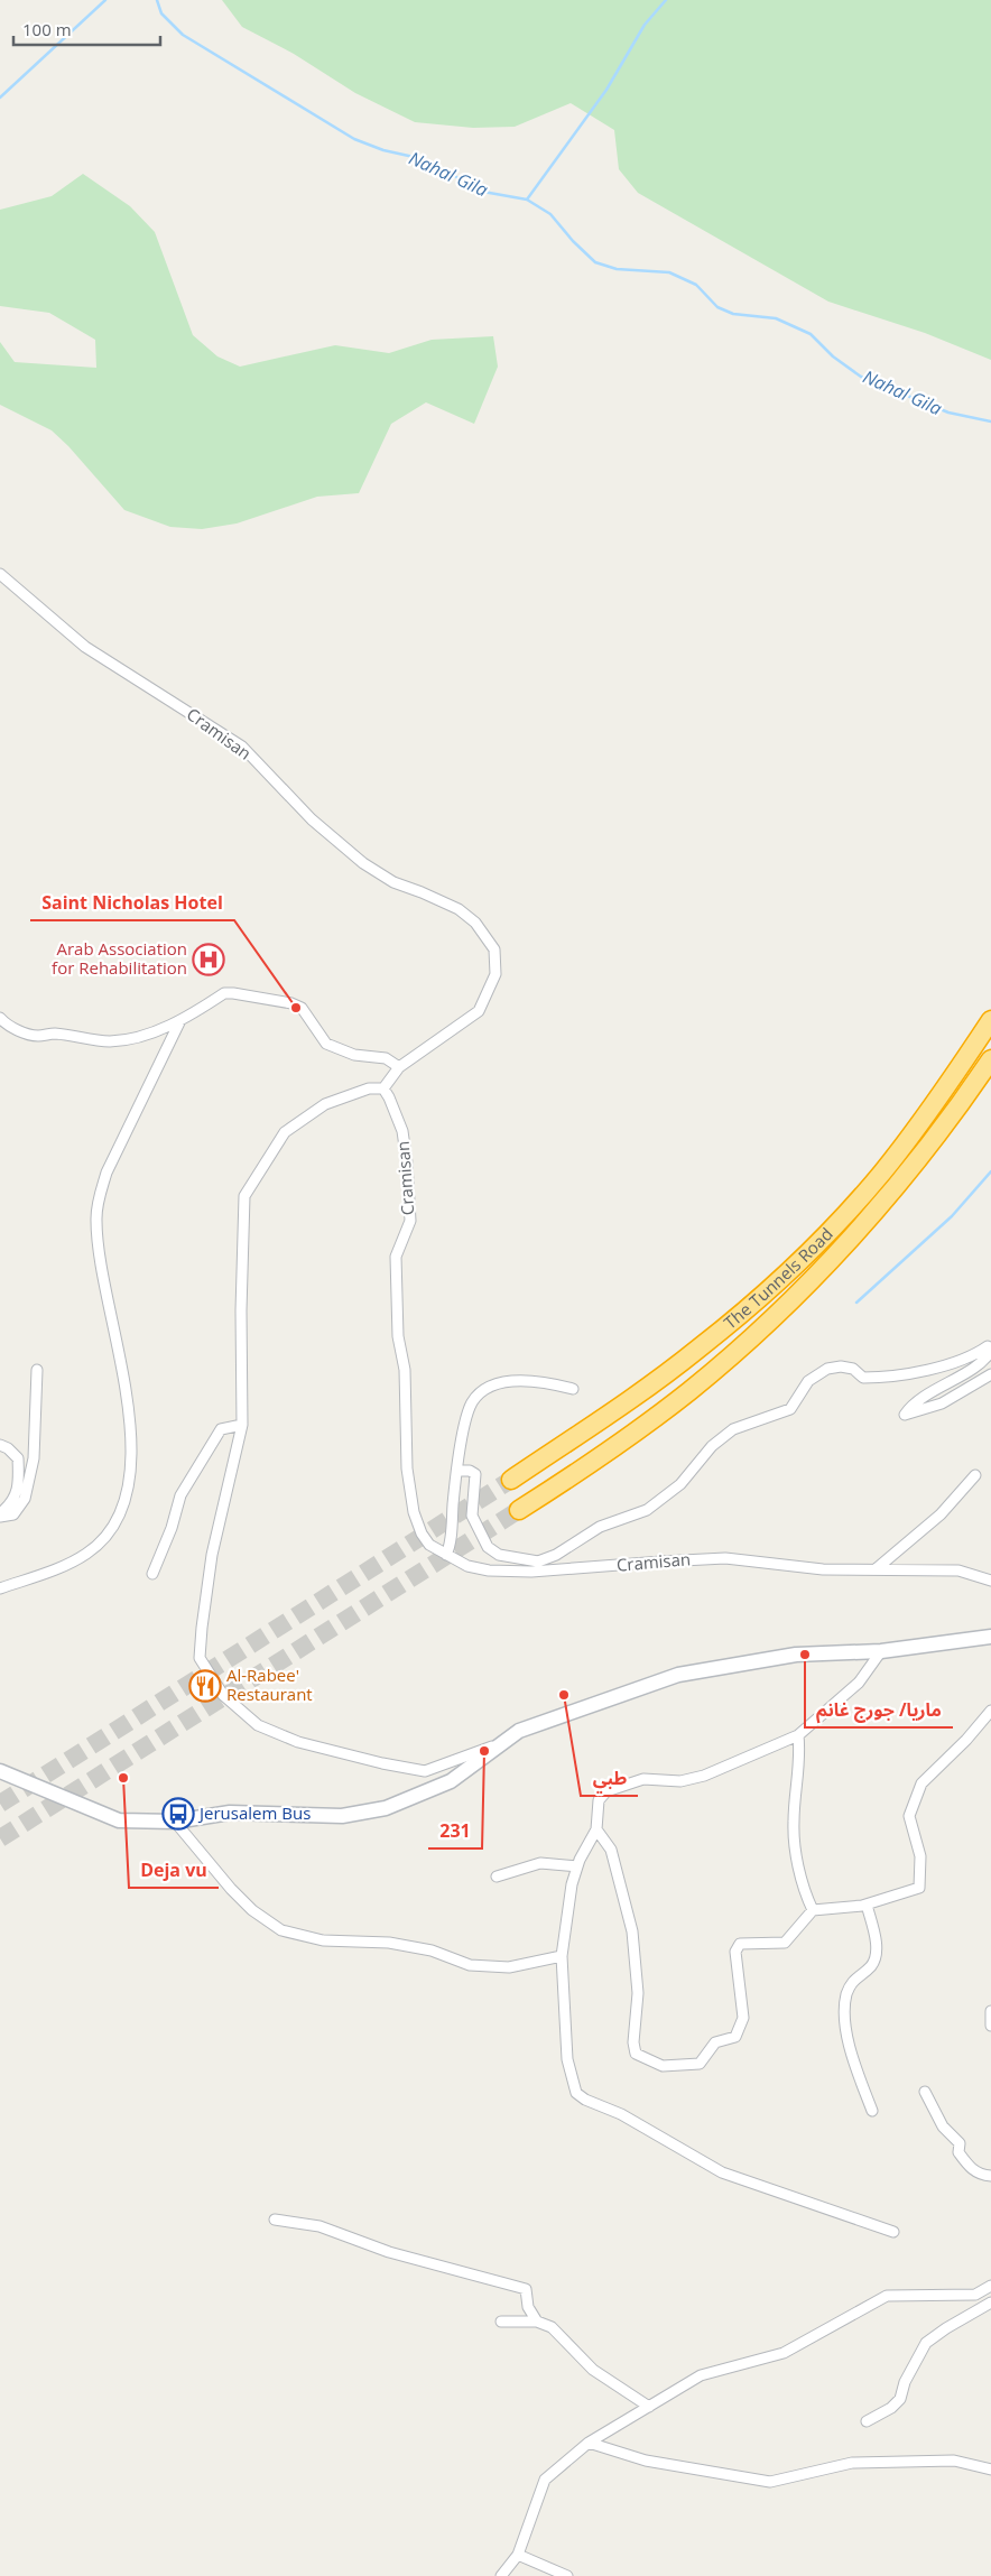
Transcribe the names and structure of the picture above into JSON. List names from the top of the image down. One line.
{"streets":{"highway":["The Tunnels Road"],"street":["Cramisan"]},"water":["Nahal Gila"],"places":{"hospital":["Arab Association for Rehabilitation"],"other":["Saint Nicholas Hotel","ماريا/ جورج غانم","طبي","231","Deja vu"],"restaurant":["Al-Rabee' Restaurant"],"bus stop":["Jerusalem Bus"]},"scale_bar":"100 m"}
